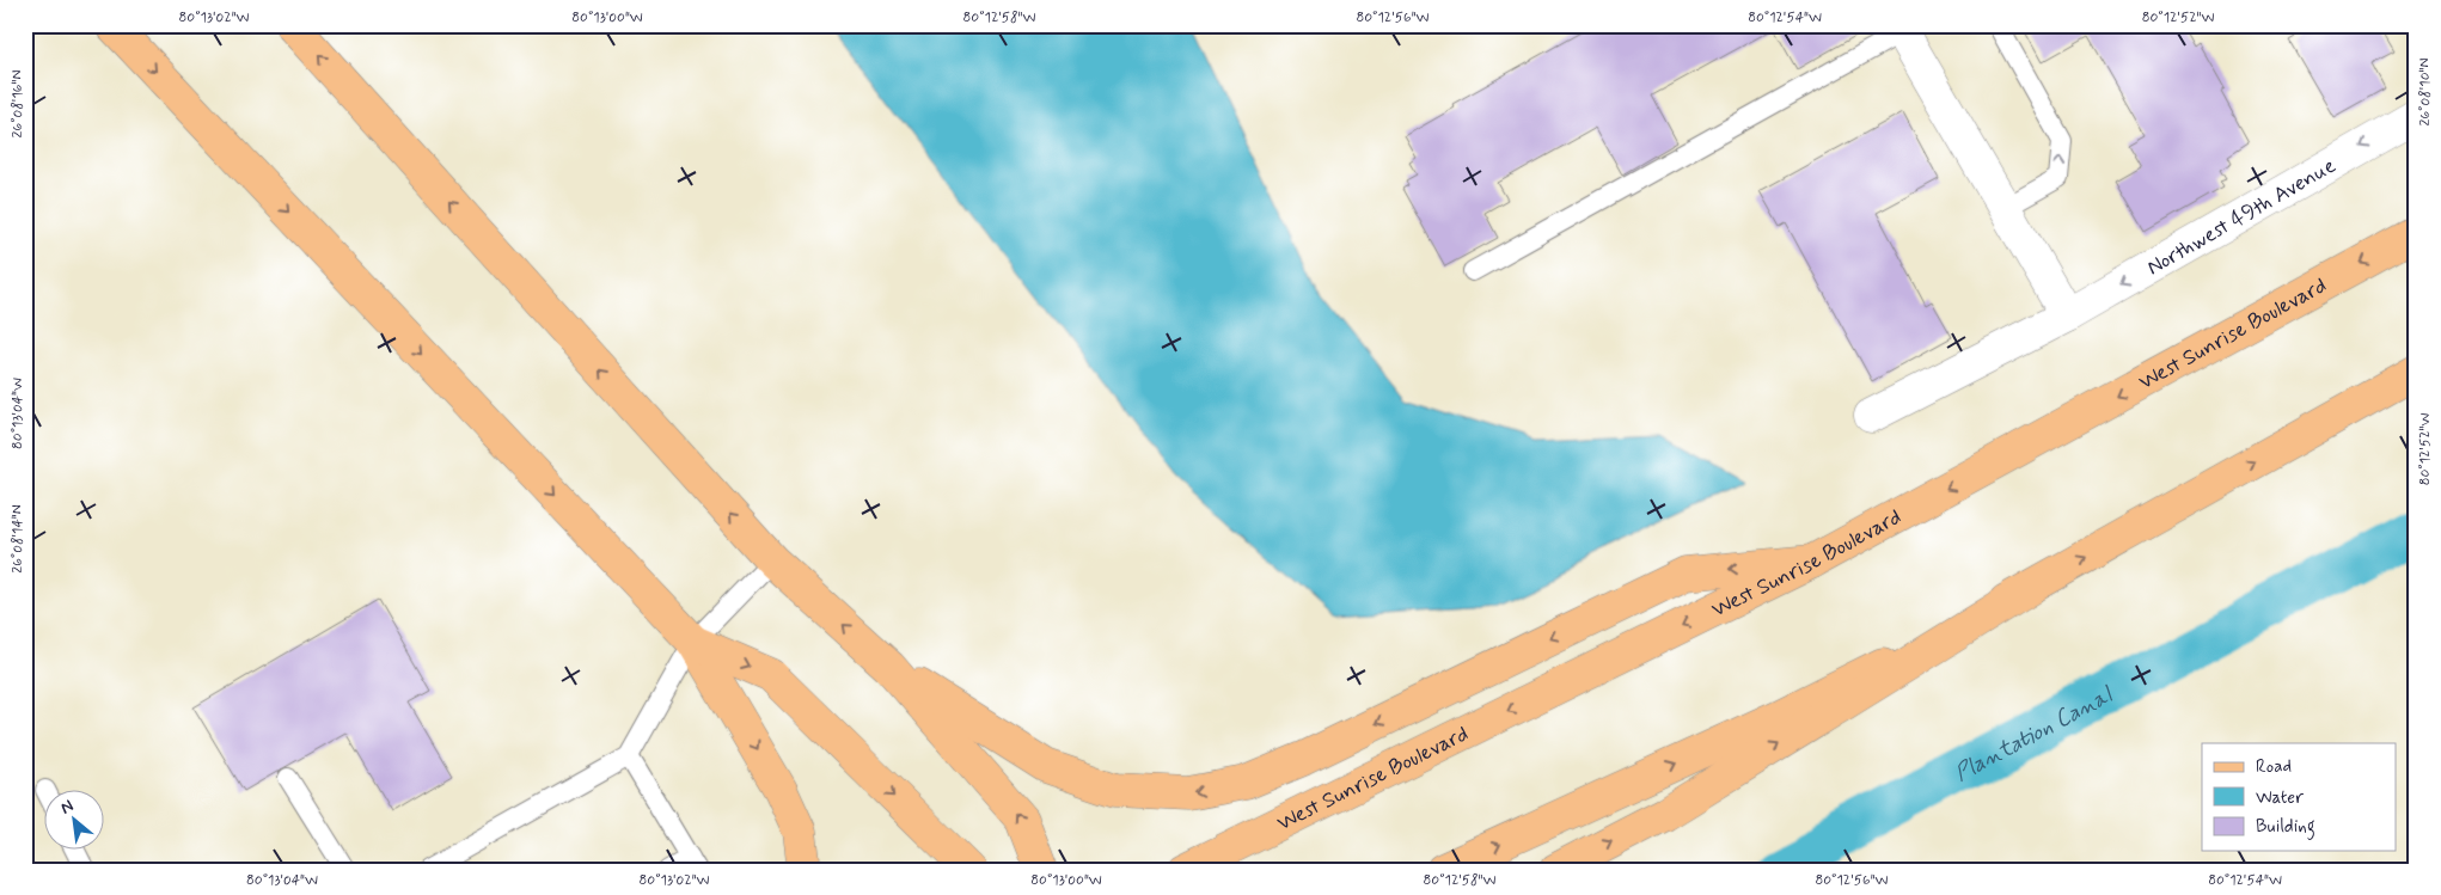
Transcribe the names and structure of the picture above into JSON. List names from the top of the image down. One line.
{"streets":{"main road":["West Sunrise Boulevard"],"street":["Northwest 49th Avenue"]},"one_way":["Northwest 49th Avenue"],"water":["Plantation Canal"],"legend":["Road","Water","Building"],"north":"top left","coordinates":["80°13'02\"W","80°13'00\"W","80°12'58\"W","80°12'56\"W","80°12'54\"W","80°12'52\"W","26°08'10\"N","26°08'16\"N","80°13'04\"W","26°08'14\"N"]}
